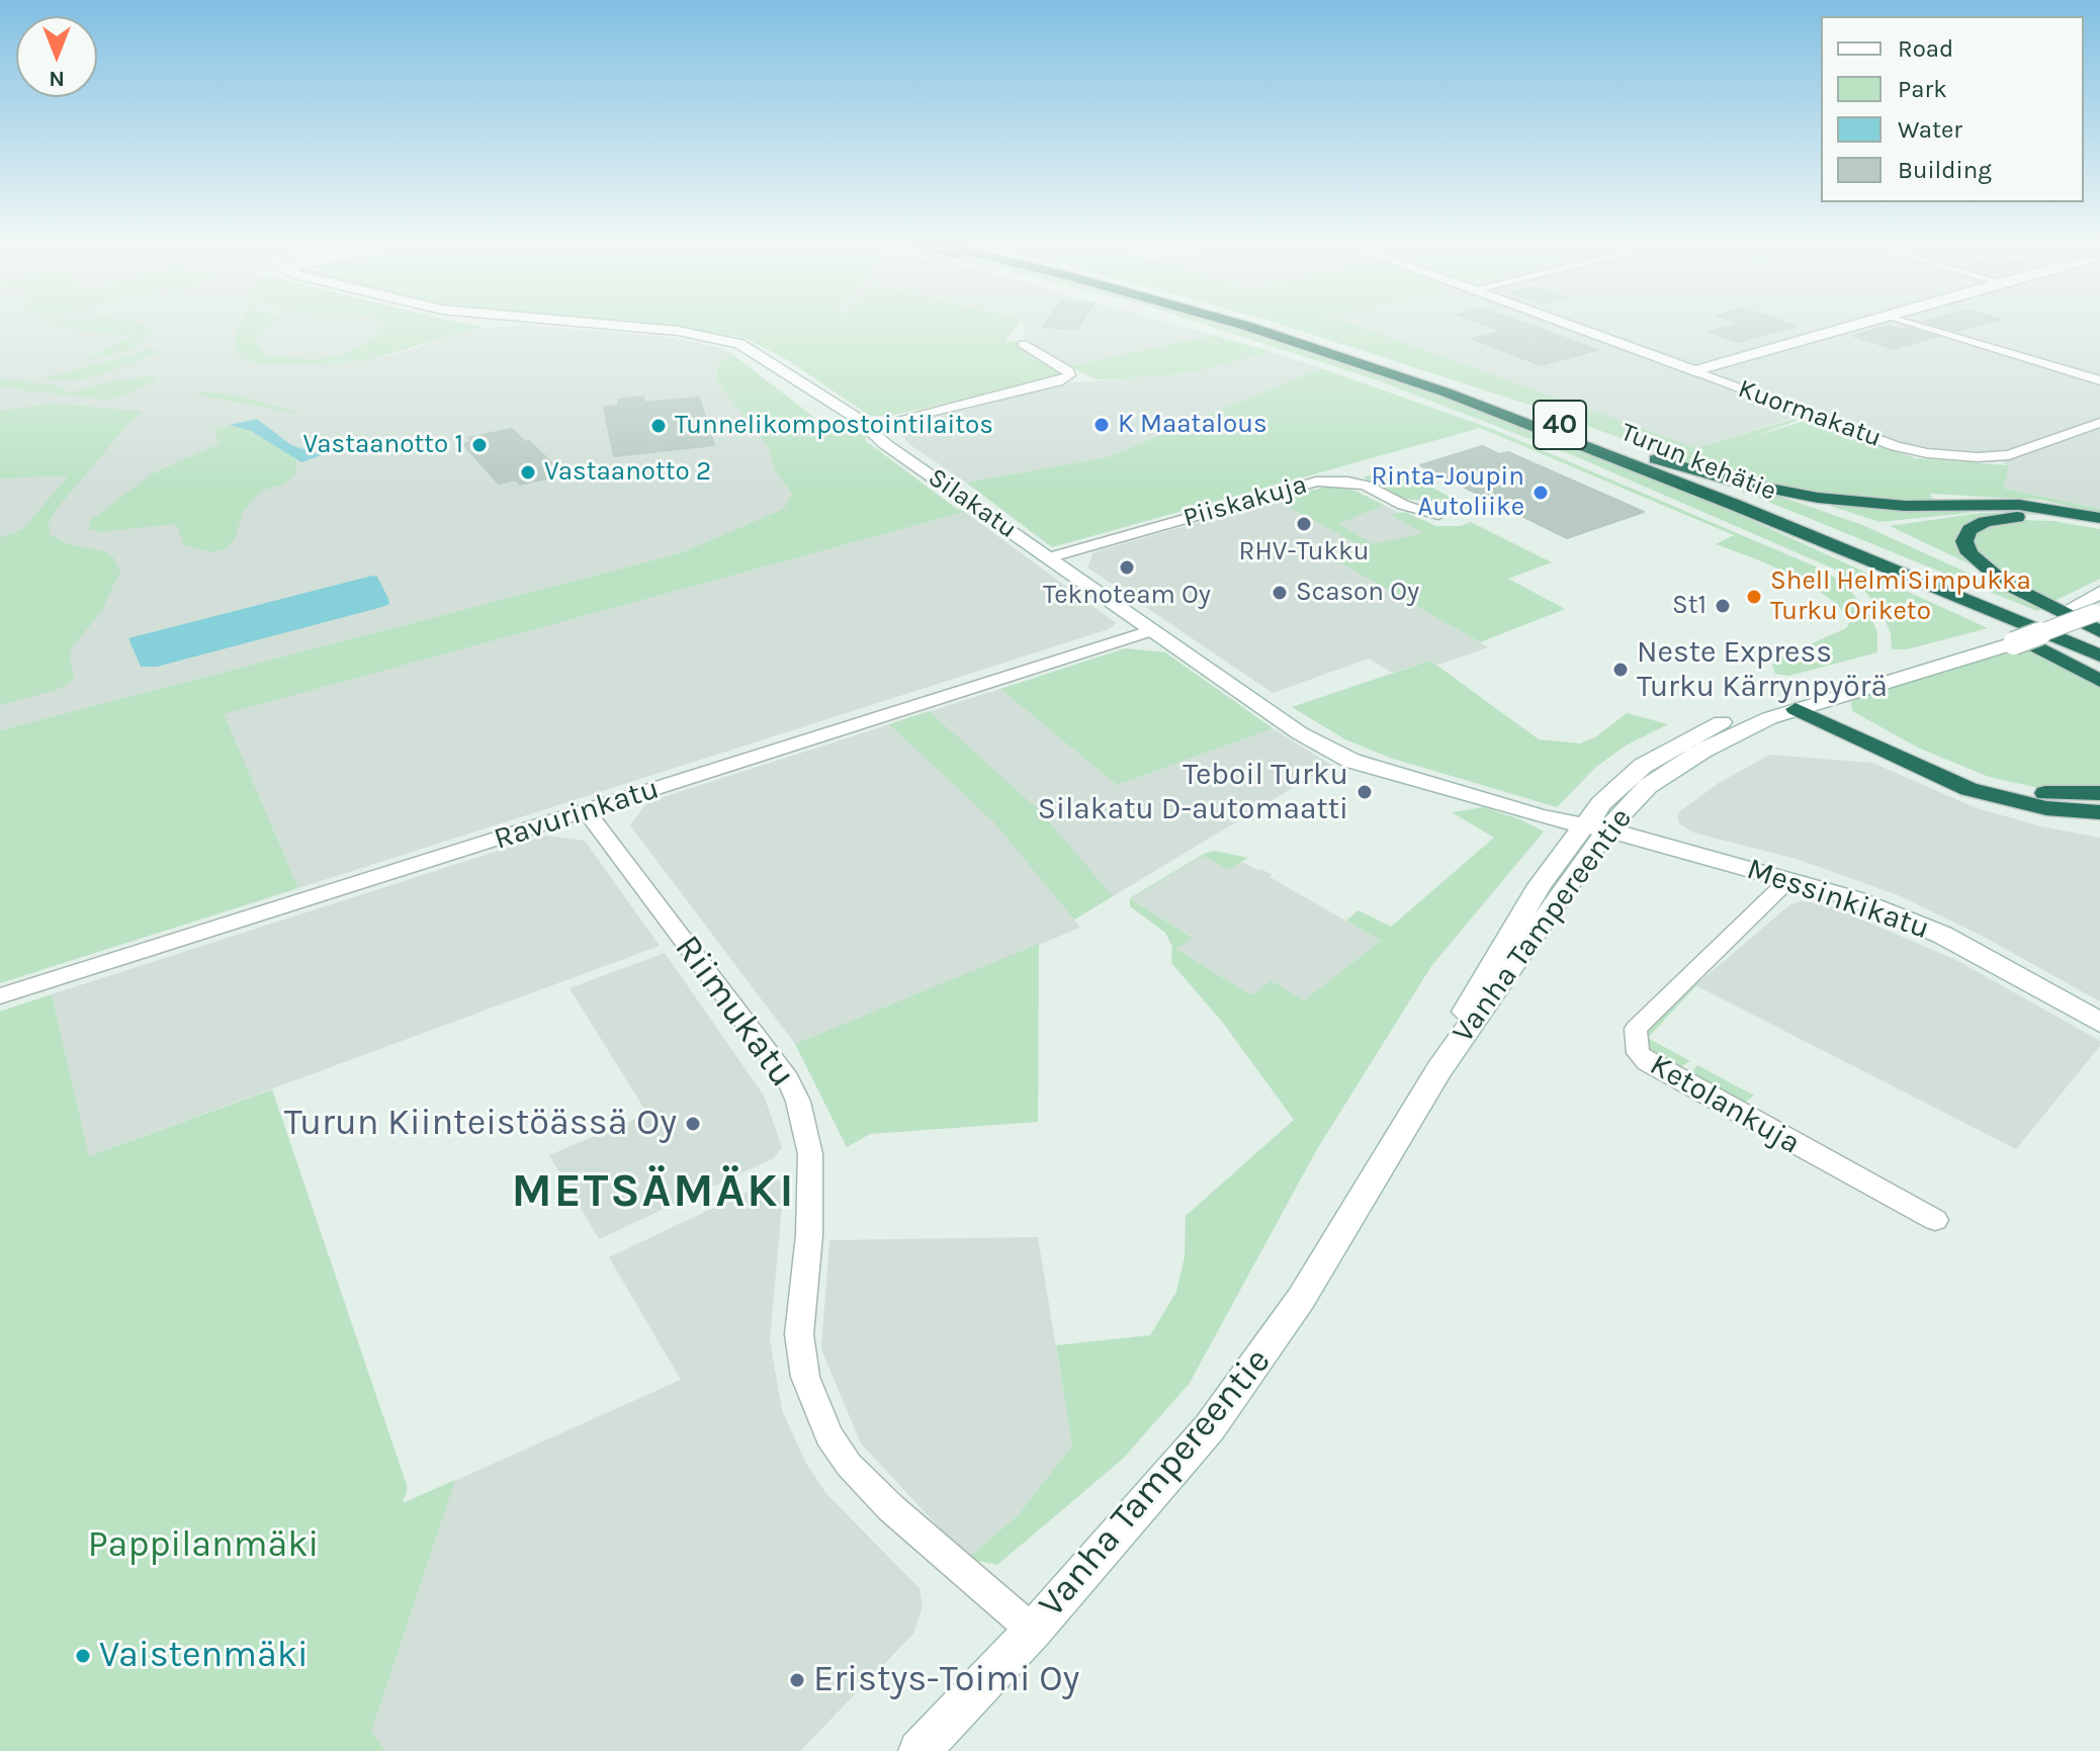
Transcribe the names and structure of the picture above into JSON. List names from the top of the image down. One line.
{"streets":{"highway":["40","Turun kehätie"],"street":["Kuormakatu","Piiskakuja","Silakatu","Ravurinkatu","Messinkikatu","Vanha Tampereentie","Riimukatu","Ketolankuja"]},"crossings":[["Piiskakuja","Silakatu"],["Silakatu","Ravurinkatu"],["Silakatu","Messinkikatu"],["Silakatu","Vanha Tampereentie"],["Ravurinkatu","Riimukatu"],["Messinkikatu","Vanha Tampereentie"],["Messinkikatu","Ketolankuja"],["Vanha Tampereentie","Riimukatu"]],"districts":["METSÄMÄKI"],"parks":["Pappilanmäki"],"places":["K Maatalous","Tunnelikompostointilaitos","Vastaanotto 1","Vastaanotto 2","Rinta-Joupin Autoliike","RHV-Tukku","Teknoteam Oy","Scason Oy","Shell HelmiSimpukka Turku Oriketo","St1","Neste Express Turku Kärrynpyörä","Teboil Turku Silakatu D-automaatti","Turun Kiinteistöässä Oy","Vaistenmäki","Eristys-Toimi Oy"],"legend":["Road","Park","Water","Building"],"north":"bottom"}
